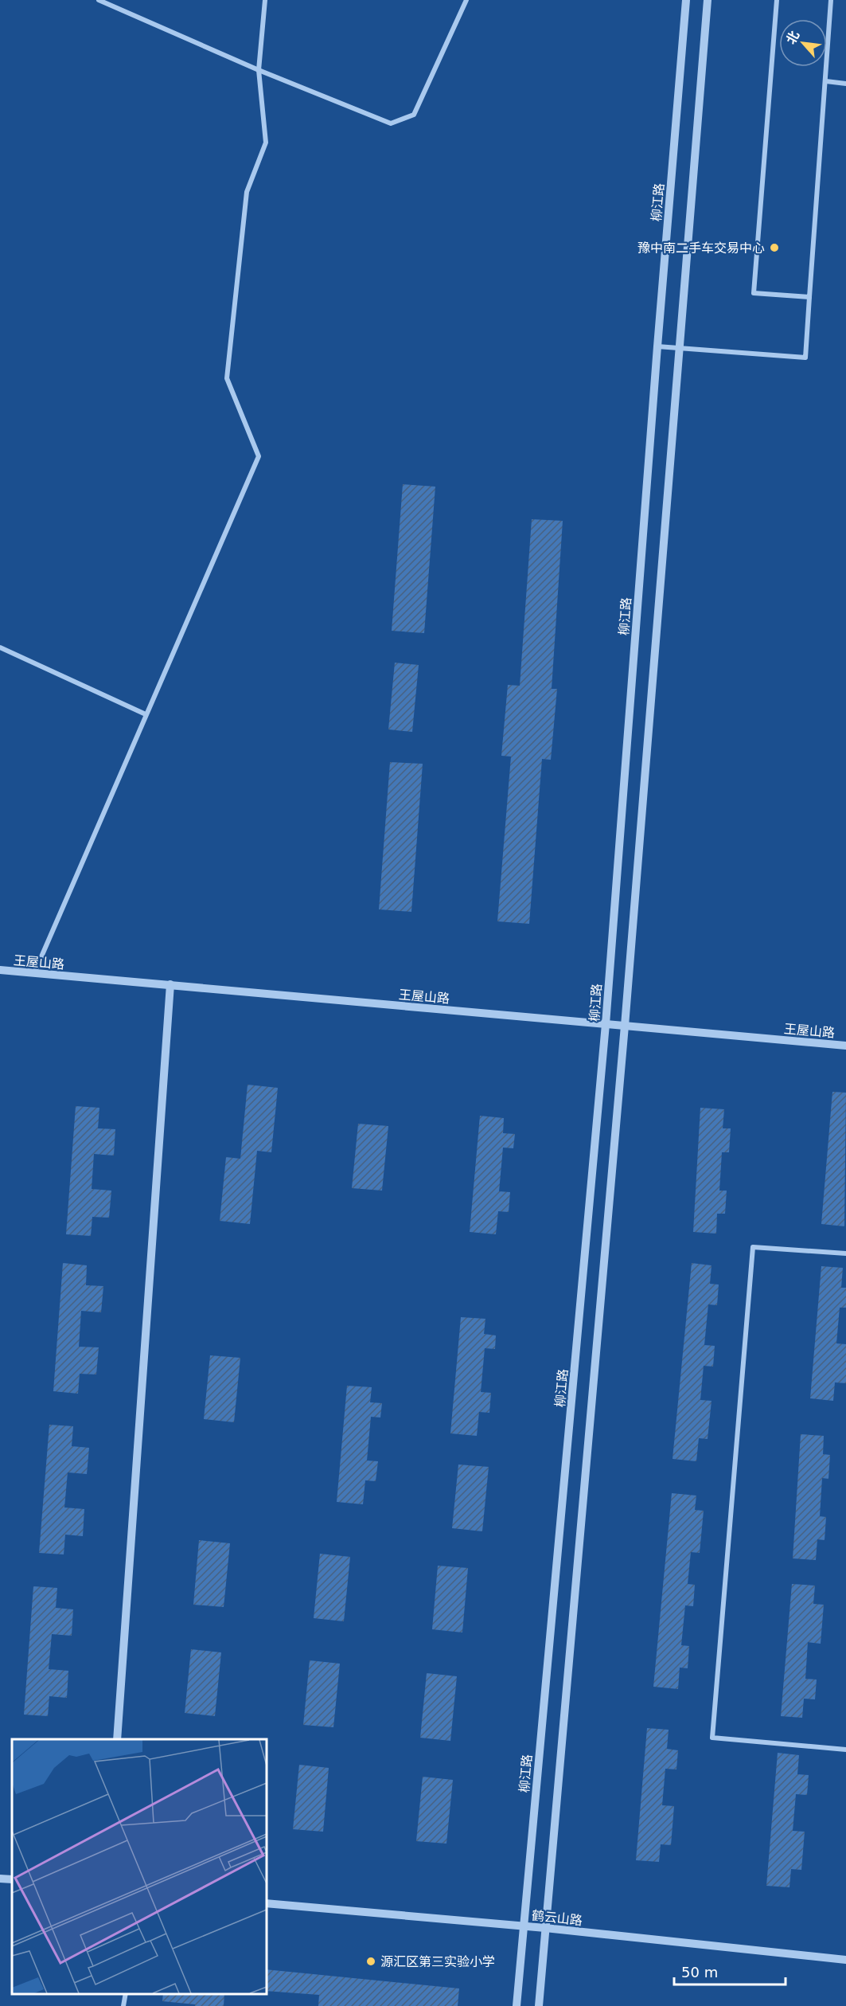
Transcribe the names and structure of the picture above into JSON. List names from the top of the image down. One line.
{"streets":{"street":["柳江路","王屋山路","鹤云山路"]},"crossings":[["柳江路","王屋山路"],["柳江路","鹤云山路"]],"places":["豫中南二手车交易中心","源汇区第三实验小学"],"scale_bar":"50 m","north":"top left"}
